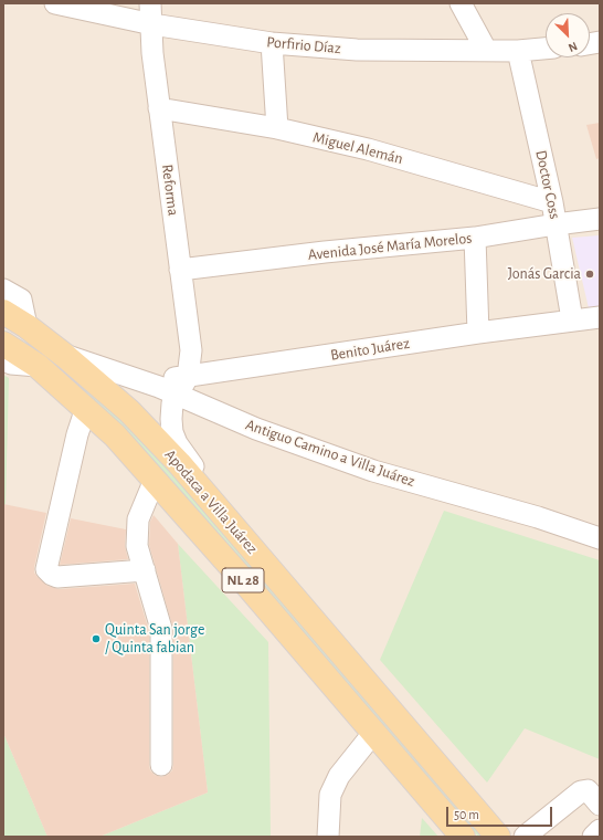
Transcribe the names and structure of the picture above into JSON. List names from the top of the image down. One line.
{"streets":{"main road":["Apodaca a Villa Juárez","NL 28"],"street":["Porfirio Díaz","Miguel Alemán","Doctor Coss","Reforma","Avenida José María Morelos","Benito Juárez","Antiguo Camino a Villa Juárez"]},"crossings":[["Porfirio Díaz","Doctor Coss"],["Porfirio Díaz","Reforma"],["Miguel Alemán","Doctor Coss"],["Miguel Alemán","Reforma"],["Doctor Coss","Avenida José María Morelos"],["Doctor Coss","Benito Juárez"],["Reforma","Avenida José María Morelos"],["Reforma","Benito Juárez"],["Reforma","Antiguo Camino a Villa Juárez"],["Reforma","Apodaca a Villa Juárez"],["Benito Juárez","Antiguo Camino a Villa Juárez"],["Antiguo Camino a Villa Juárez","Apodaca a Villa Juárez"]],"places":["Jonás Garcia","Quinta San jorge / Quinta fabian"],"scale_bar":"50 m","north":"bottom right"}
